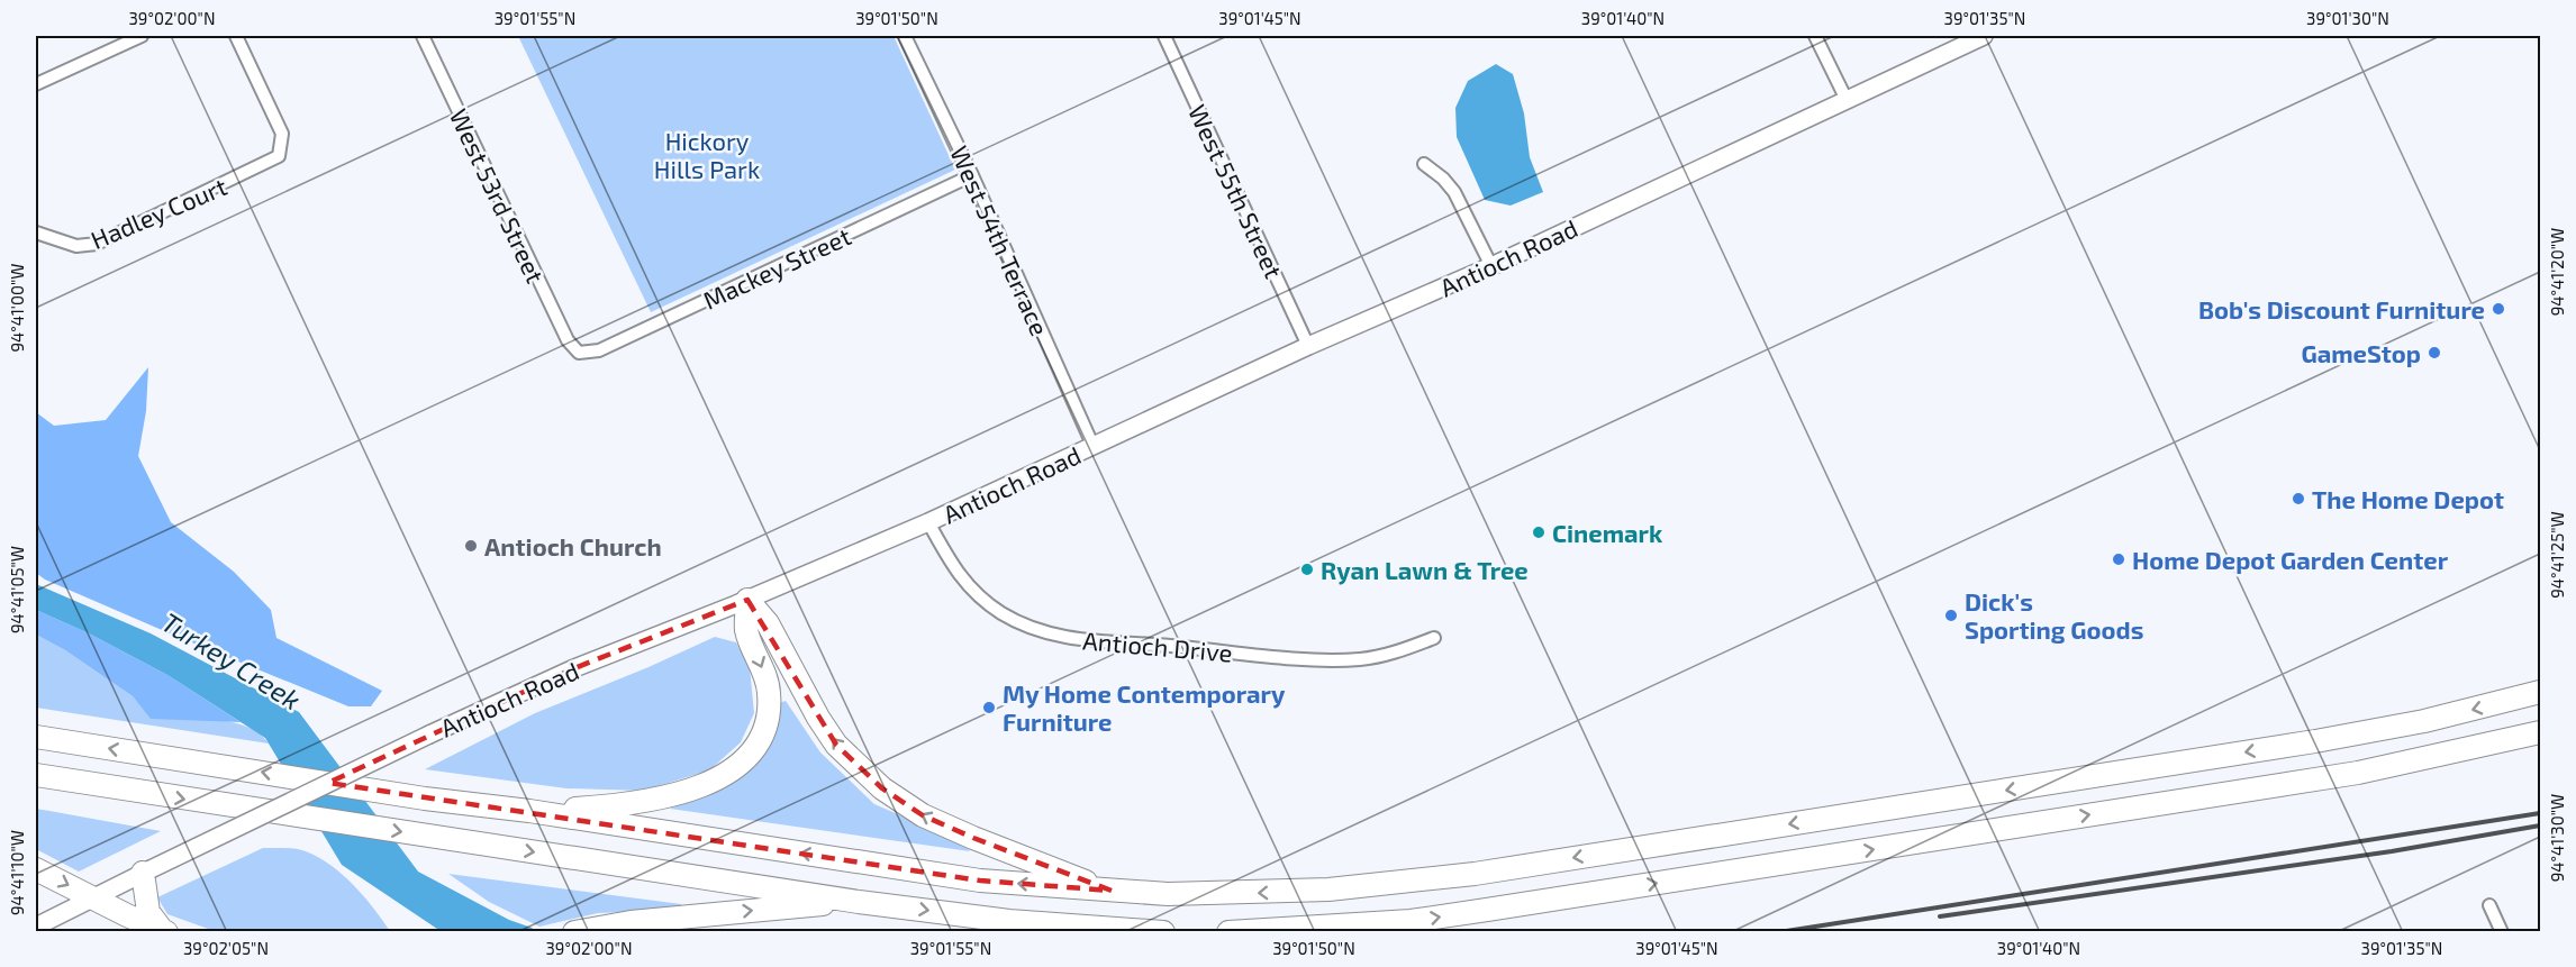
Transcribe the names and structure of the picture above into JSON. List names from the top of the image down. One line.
{"streets":{"main road":["Antioch Road"],"street":["West 55th Street","West 53rd Street","Hadley Court","West 54th Terrace","Mackey Street","Antioch Drive"]},"crossings":[["West 55th Street","Antioch Road"],["West 53rd Street","Mackey Street"],["West 54th Terrace","Antioch Road"],["West 54th Terrace","Mackey Street"],["Antioch Road","Antioch Drive"]],"water":["Turkey Creek"],"parks":["Hickory Hills Park"],"places":["Bob's Discount Furniture","GameStop","The Home Depot","Cinemark","Antioch Church","Home Depot Garden Center","Ryan Lawn & Tree","Dick's Sporting Goods","My Home Contemporary Furniture"],"coordinates":["39°02'00\"N","39°01'55\"N","39°01'50\"N","39°01'45\"N","39°01'40\"N","39°01'35\"N","39°01'30\"N","94°41'20\"W","94°41'00\"W","94°41'25\"W","94°41'05\"W","94°41'30\"W","94°41'10\"W","39°02'05\"N"]}
